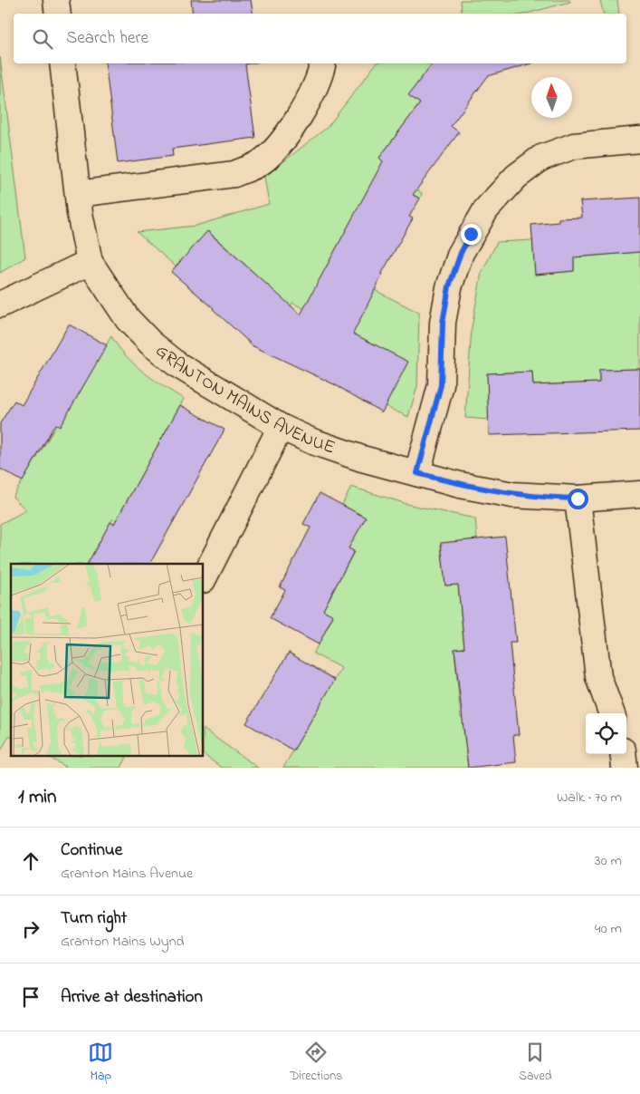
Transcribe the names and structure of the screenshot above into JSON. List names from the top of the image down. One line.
{"streets":{"street":["GRANTON MAINS AVENUE"]},"north":"top","page":{"search":"Search here","heading":["1 min","Walk · 70 m"],"list":[["Continue","Granton Mains Avenue","30 m"],["Turn right","Granton Mains Wynd","40 m"],"Arrive at destination"],"nav":["Map","Directions","Saved"]}}
